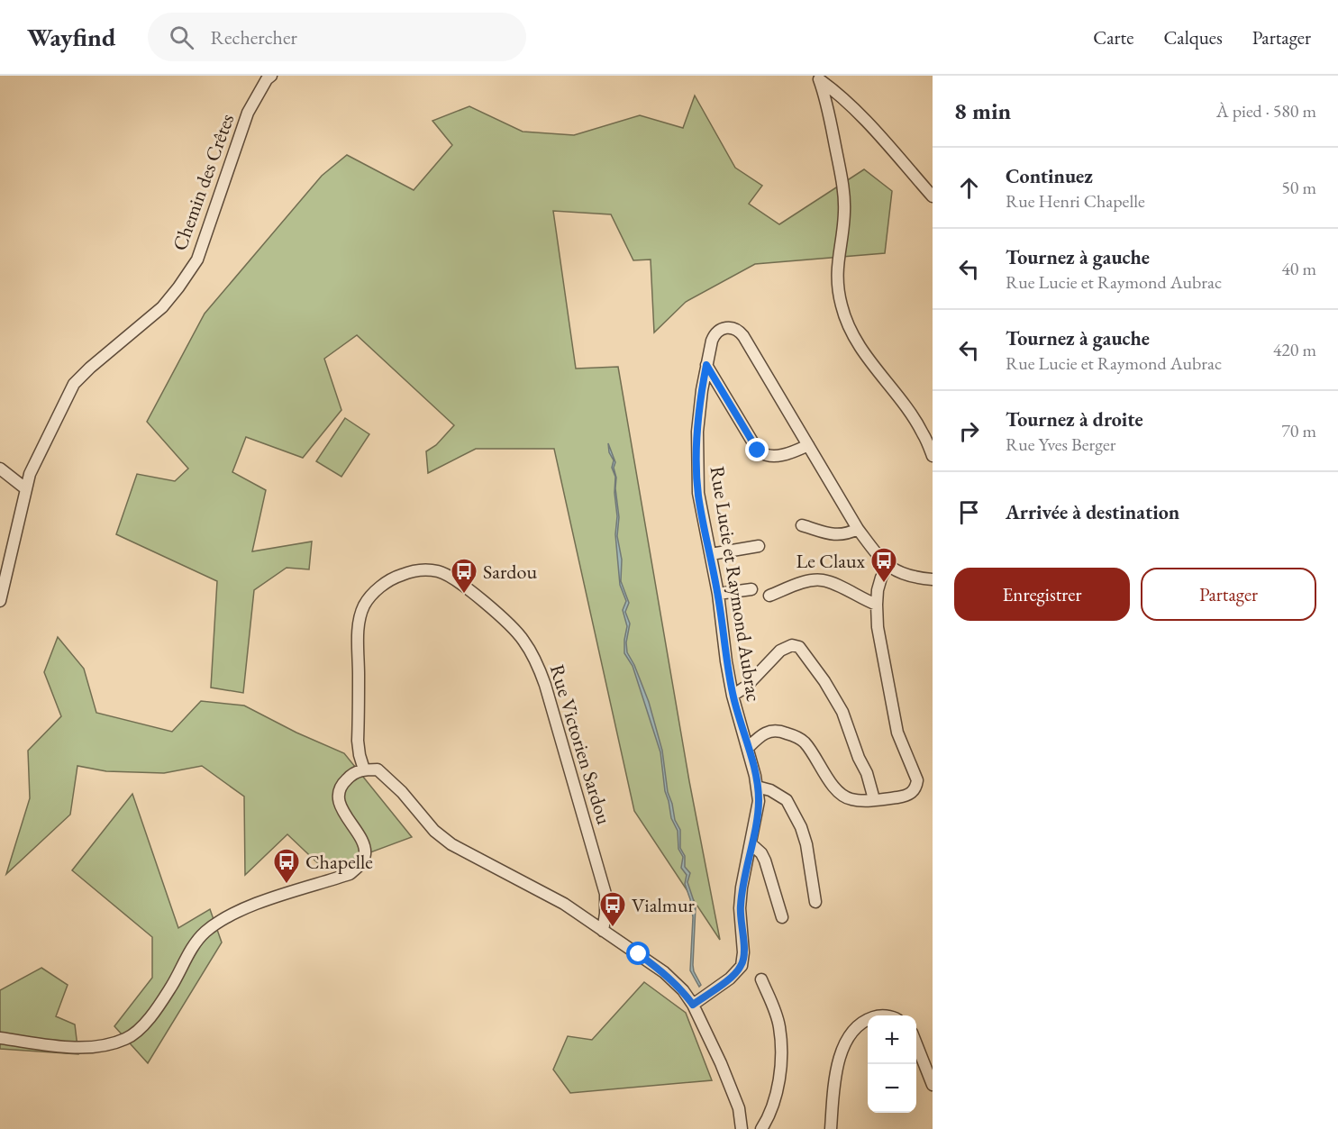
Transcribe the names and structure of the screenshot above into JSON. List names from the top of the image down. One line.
{"streets":{"street":["Chemin des Crêtes","Rue Lucie et Raymond Aubrac","Rue Victorien Sardou"]},"places":{"bus stop":["Le Claux","Sardou","Chapelle","Vialmur"]},"page":{"header":"Wayfind","search":"Rechercher","nav":["Carte","Calques","Partager"],"heading":["8 min","À pied · 580 m"],"list":[["Continuez","Rue Henri Chapelle","50 m"],["Tournez à gauche","Rue Lucie et Raymond Aubrac","40 m"],["Tournez à gauche","Rue Lucie et Raymond Aubrac","420 m"],["Tournez à droite","Rue Yves Berger","70 m"],"Arrivée à destination"],"buttons":["Enregistrer","Partager"],"map_buttons":["+","−"]}}
